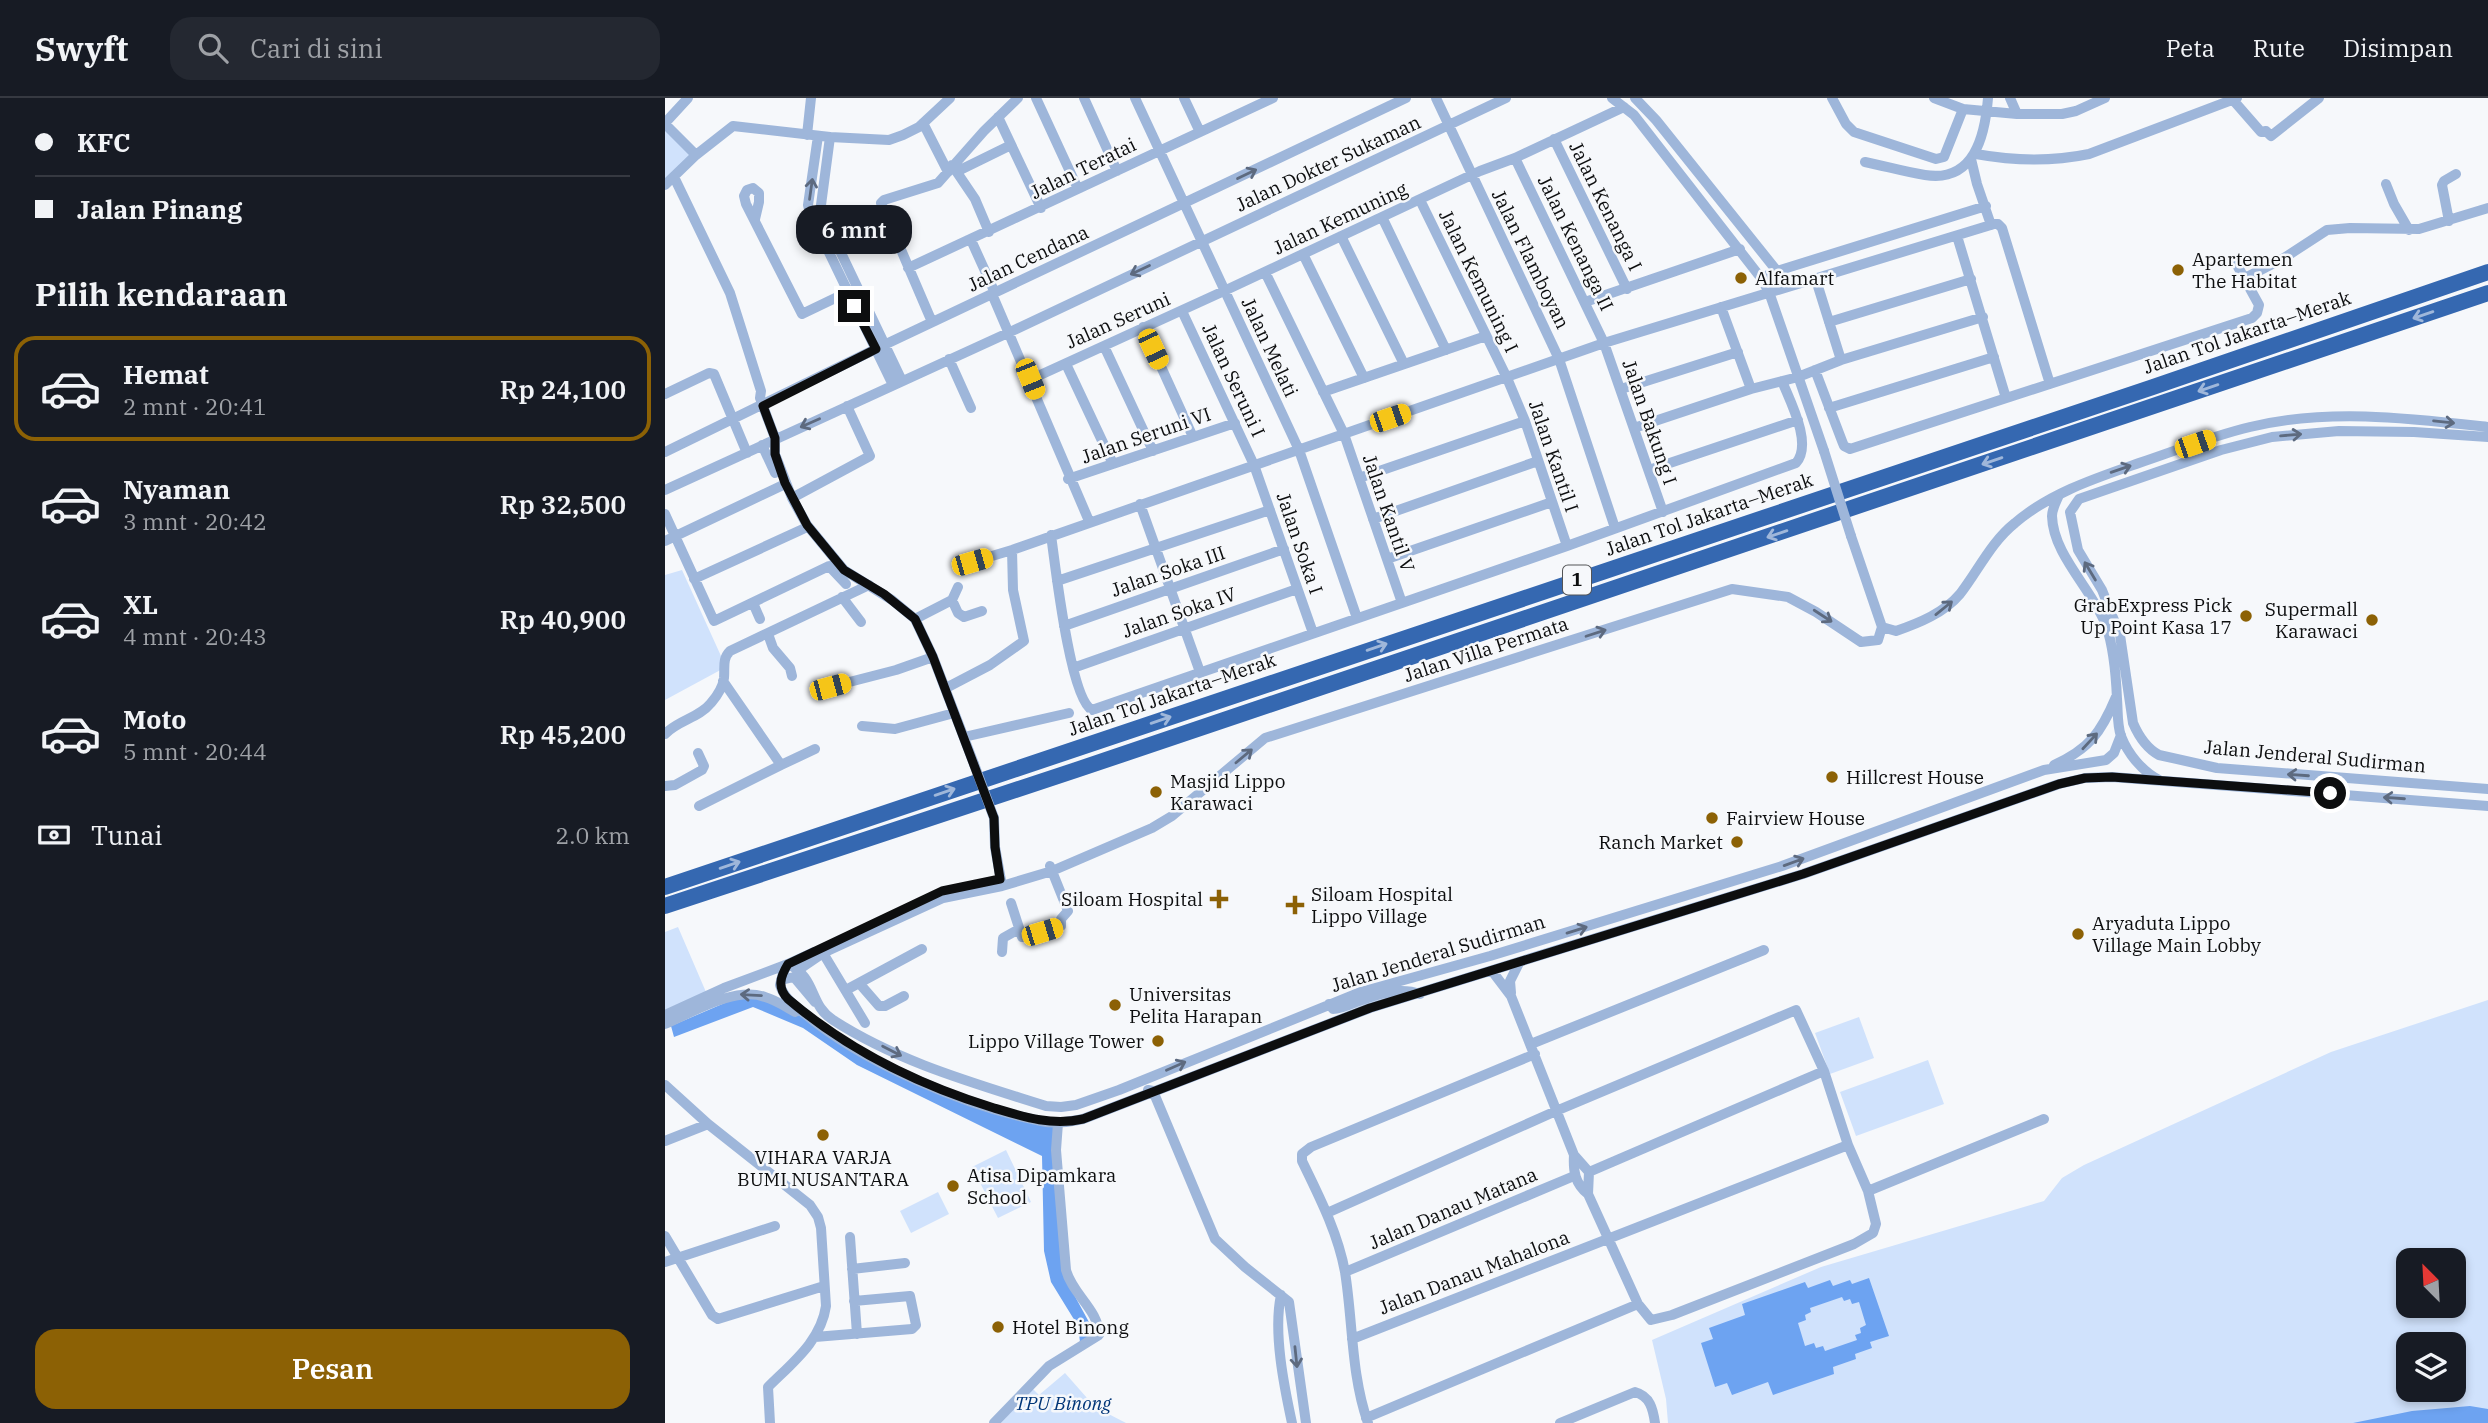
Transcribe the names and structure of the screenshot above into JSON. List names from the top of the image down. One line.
{"streets":{"highway":["Jalan Tol Jakarta–Merak","1"],"street":["Jalan Dokter Sukaman","Jalan Teratai","Jalan Kenanga I","Jalan Kemuning","Jalan Kenanga II","Jalan Cendana","Jalan Flamboyan","Jalan Kemuning I","Jalan Seruni","Jalan Melati","Jalan Seruni I","Jalan Bakung I","Jalan Seruni VI","Jalan Kantil I","Jalan Kantil V","Jalan Soka I","Jalan Soka III","Jalan Soka IV","Jalan Villa Permata","Jalan Jenderal Sudirman","Jalan Danau Matana","Jalan Danau Mahalona"]},"crossings":[["Jalan Dokter Sukaman","Jalan Flamboyan"],["Jalan Dokter Sukaman","Jalan Melati"],["Jalan Teratai","Jalan Melati"],["Jalan Kenanga I","Jalan Kemuning"],["Jalan Kemuning","Jalan Kenanga II"],["Jalan Kemuning","Jalan Flamboyan"],["Jalan Kemuning","Jalan Kemuning I"],["Jalan Kemuning","Jalan Seruni"],["Jalan Kemuning","Jalan Melati"],["Jalan Kemuning","Jalan Kantil V"],["Jalan Kenanga II","Jalan Bakung I"],["Jalan Cendana","Jalan Melati"],["Jalan Flamboyan","Jalan Bakung I"],["Jalan Kemuning I","Jalan Kantil I"],["Jalan Seruni","Jalan Melati"],["Jalan Seruni","Jalan Seruni I"],["Jalan Melati","Jalan Bakung I"],["Jalan Seruni I","Jalan Seruni VI"],["Jalan Seruni I","Jalan Soka I"],["Jalan Bakung I","Jalan Kantil I"],["Jalan Bakung I","Jalan Kantil V"],["Jalan Bakung I","Jalan Soka I"],["Jalan Bakung I","Jalan Soka IV"],["Jalan Soka I","Jalan Soka III"],["Jalan Soka I","Jalan Soka IV"],["Jalan Villa Permata","Jalan Jenderal Sudirman"]],"one_way":["Jalan Villa Permata"],"parks":["TPU Binong"],"places":{"other":["Apartemen The Habitat","Alfamart","GrabExpress Pick Up Point Kasa 17","Supermall Karawaci","Hillcrest House","Masjid Lippo Karawaci","Fairview House","Ranch Market","Aryaduta Lippo Village Main Lobby","Universitas Pelita Harapan","Lippo Village Tower","VIHARA VARJA BUMI NUSANTARA","Atisa Dipamkara School","Hotel Binong"],"health":["Siloam Hospital","Siloam Hospital Lippo Village"]},"north":"top left","page":{"header":"Swyft","search":"Cari di sini","nav":["Peta","Rute","Disimpan"],"banner":["KFC","Jalan Pinang"],"bubble":"6 mnt","heading":"Pilih kendaraan","list":[{"name":"Hemat","note":"2 mnt · 20:41","value":"Rp 24,100"},{"name":"Nyaman","note":"3 mnt · 20:42","value":"Rp 32,500"},{"name":"XL","note":"4 mnt · 20:43","value":"Rp 40,900"},{"name":"Moto","note":"5 mnt · 20:44","value":"Rp 45,200"}],"pay":["Tunai","2.0 km"],"buttons":"Pesan"}}
